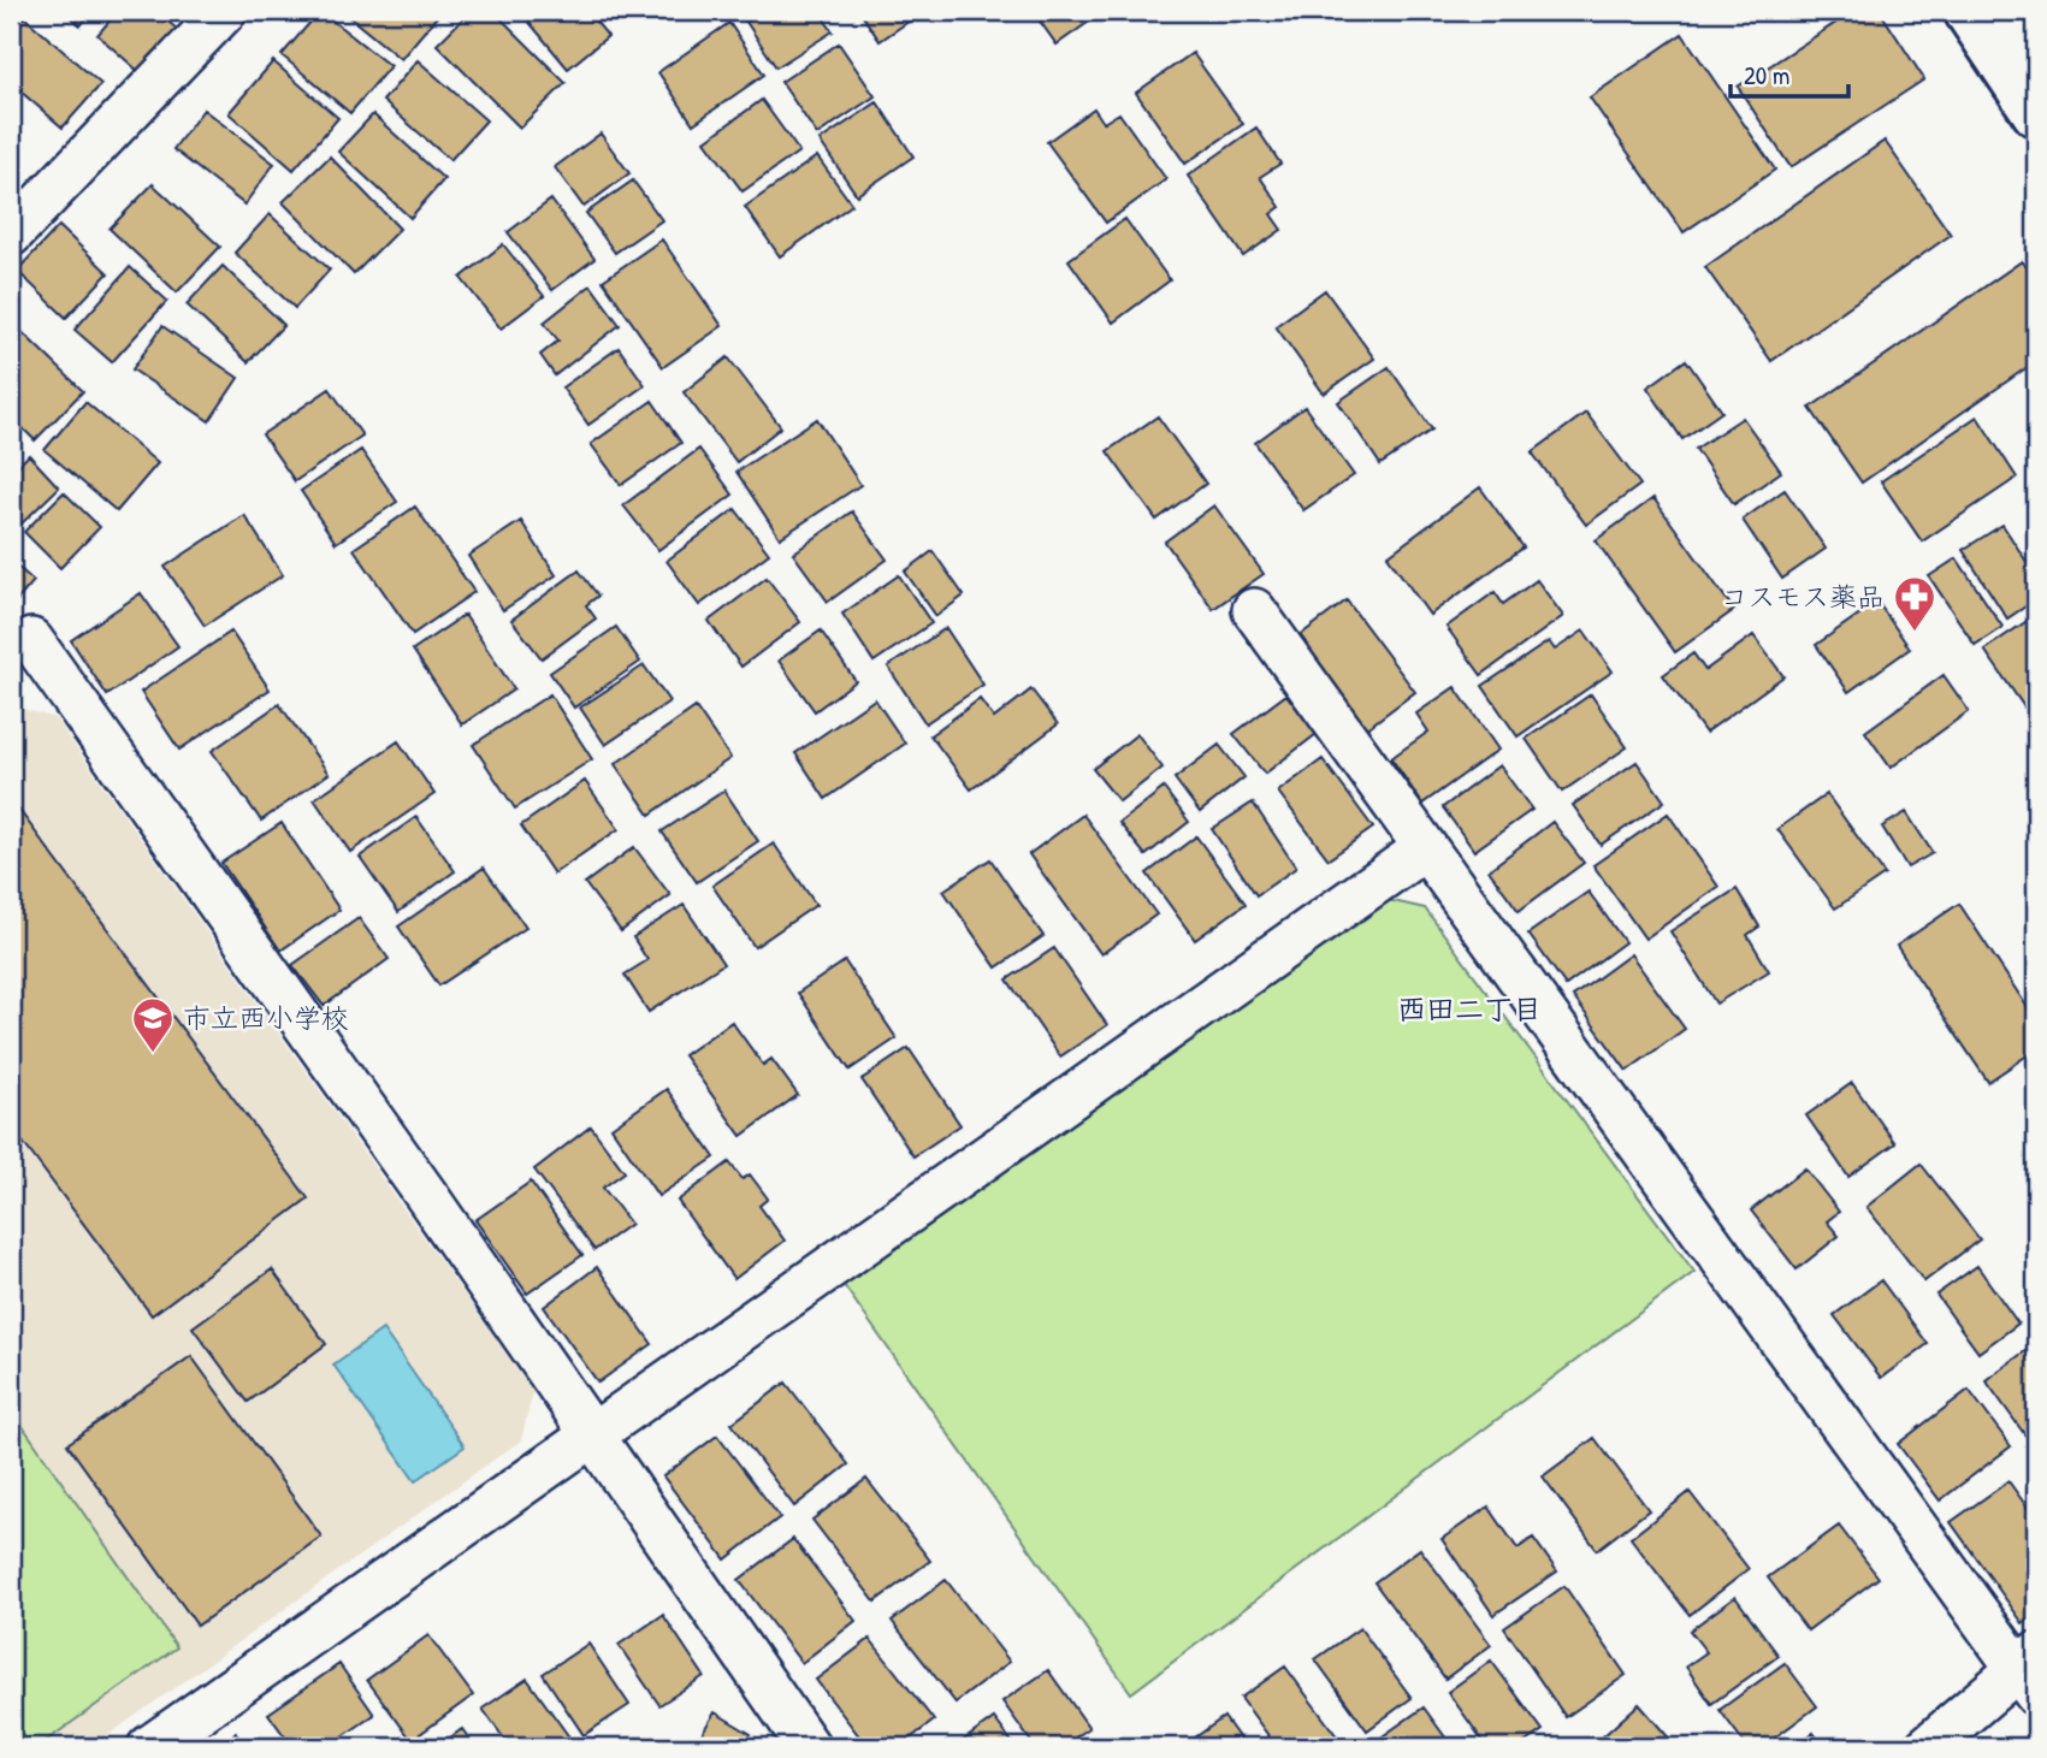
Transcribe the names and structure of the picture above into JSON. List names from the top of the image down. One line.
{"districts":["西田二丁目"],"places":{"pharmacy":["コスモス薬品"],"school or university":["市立西小学校"]},"scale_bar":"20 m"}
